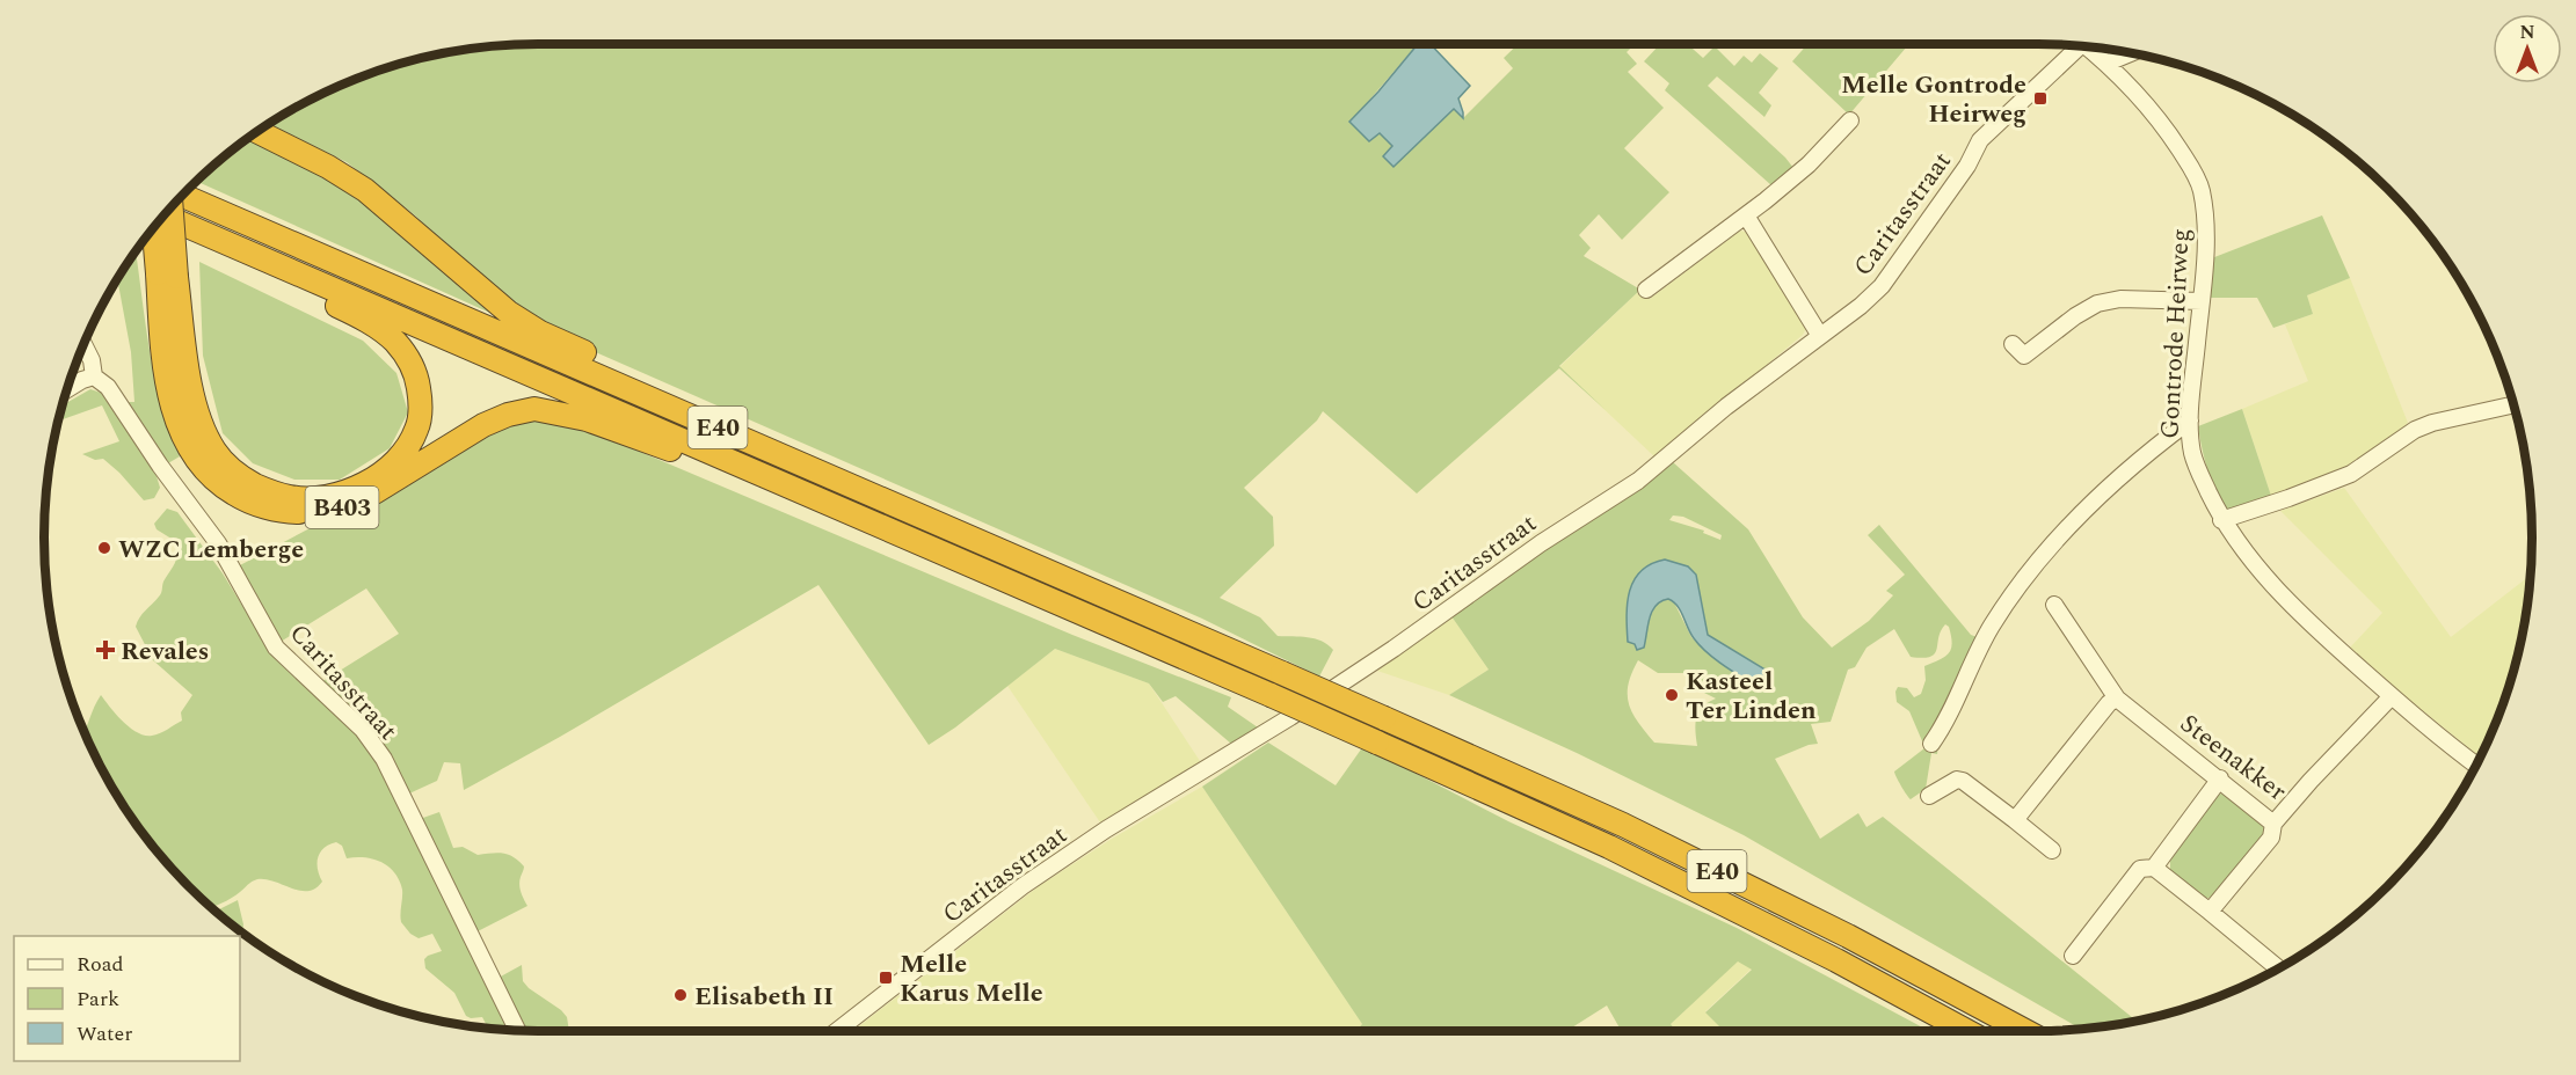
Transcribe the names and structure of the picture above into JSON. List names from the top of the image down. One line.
{"streets":{"highway":["E40","B403"],"street":["Caritasstraat","Gontrode Heirweg","Steenakker"]},"crossings":[["Gontrode Heirweg","Steenakker"],["E40","B403"]],"places":{"transit":["Melle Gontrode Heirweg","Melle Karus Melle"],"other":["WZC Lemberge","Kasteel Ter Linden","Elisabeth II"],"health":["Revales"]},"legend":["Road","Park","Water"],"north":"top"}
